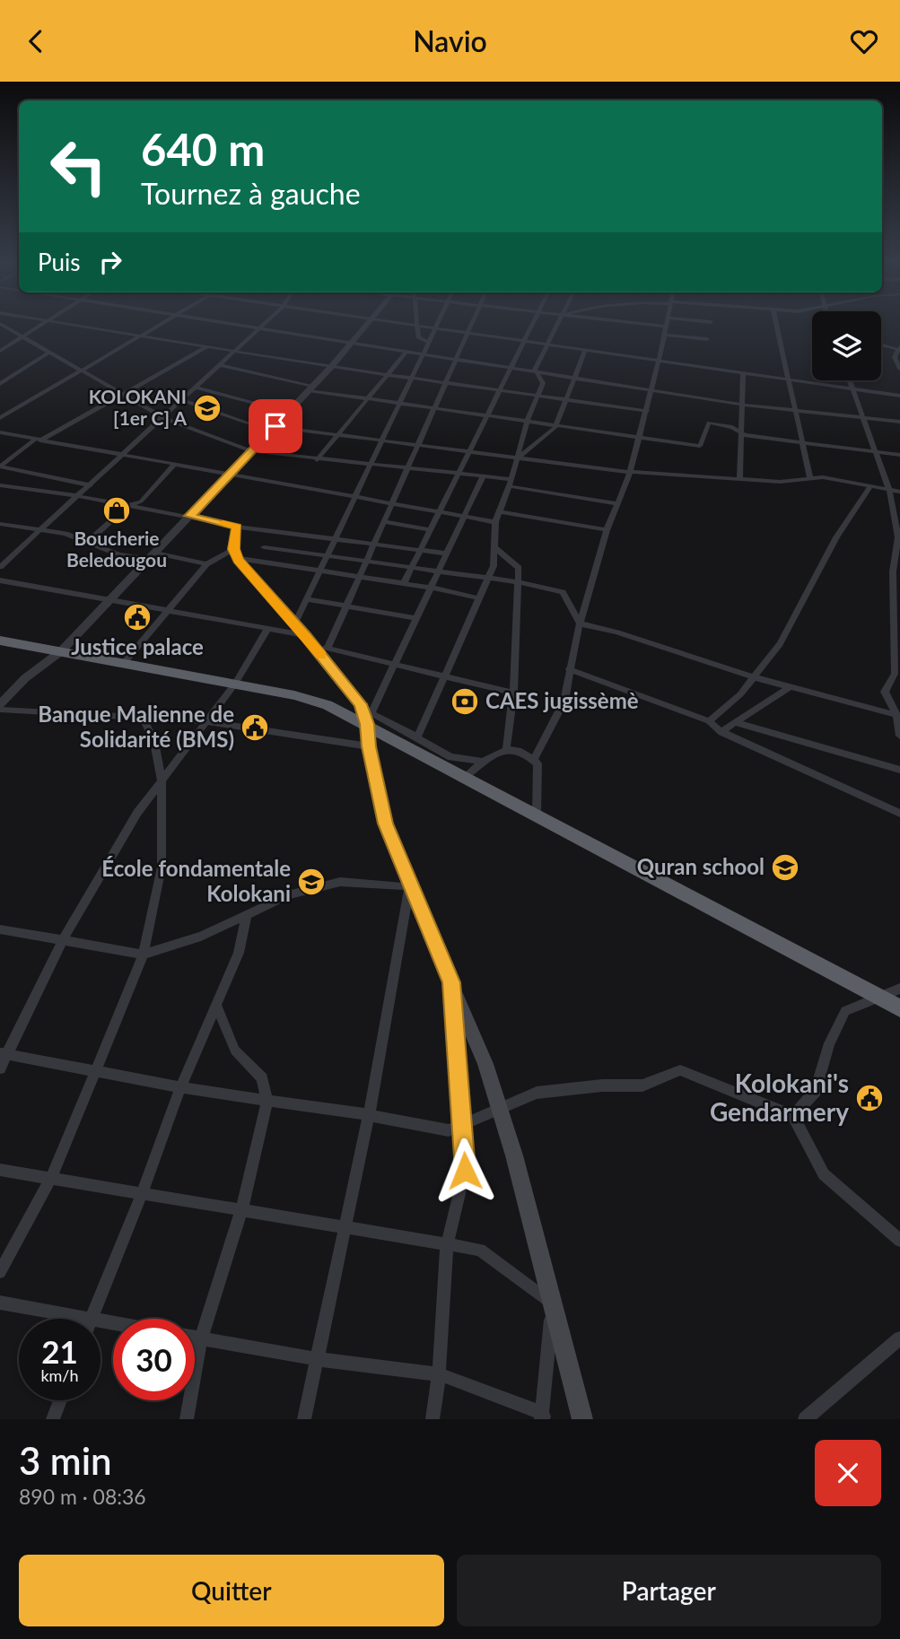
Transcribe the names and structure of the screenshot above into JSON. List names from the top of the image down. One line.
{"places":{"school or university":["KOLOKANI [1er C] A","Quran school","École fondamentale Kolokani"],"shop":["Boucherie Beledougou"],"public building":["Justice palace","Banque Malienne de Solidarité (BMS)","Kolokani's Gendarmery"],"bank":["CAES jugissèmè"]},"page":{"header":"Navio","turn":["640 m","Tournez à gauche"],"then":"Puis","speed":"21 km/h","limit":"30","heading":["3 min","890 m · 08:36"],"buttons":["Quitter","Partager"]}}
